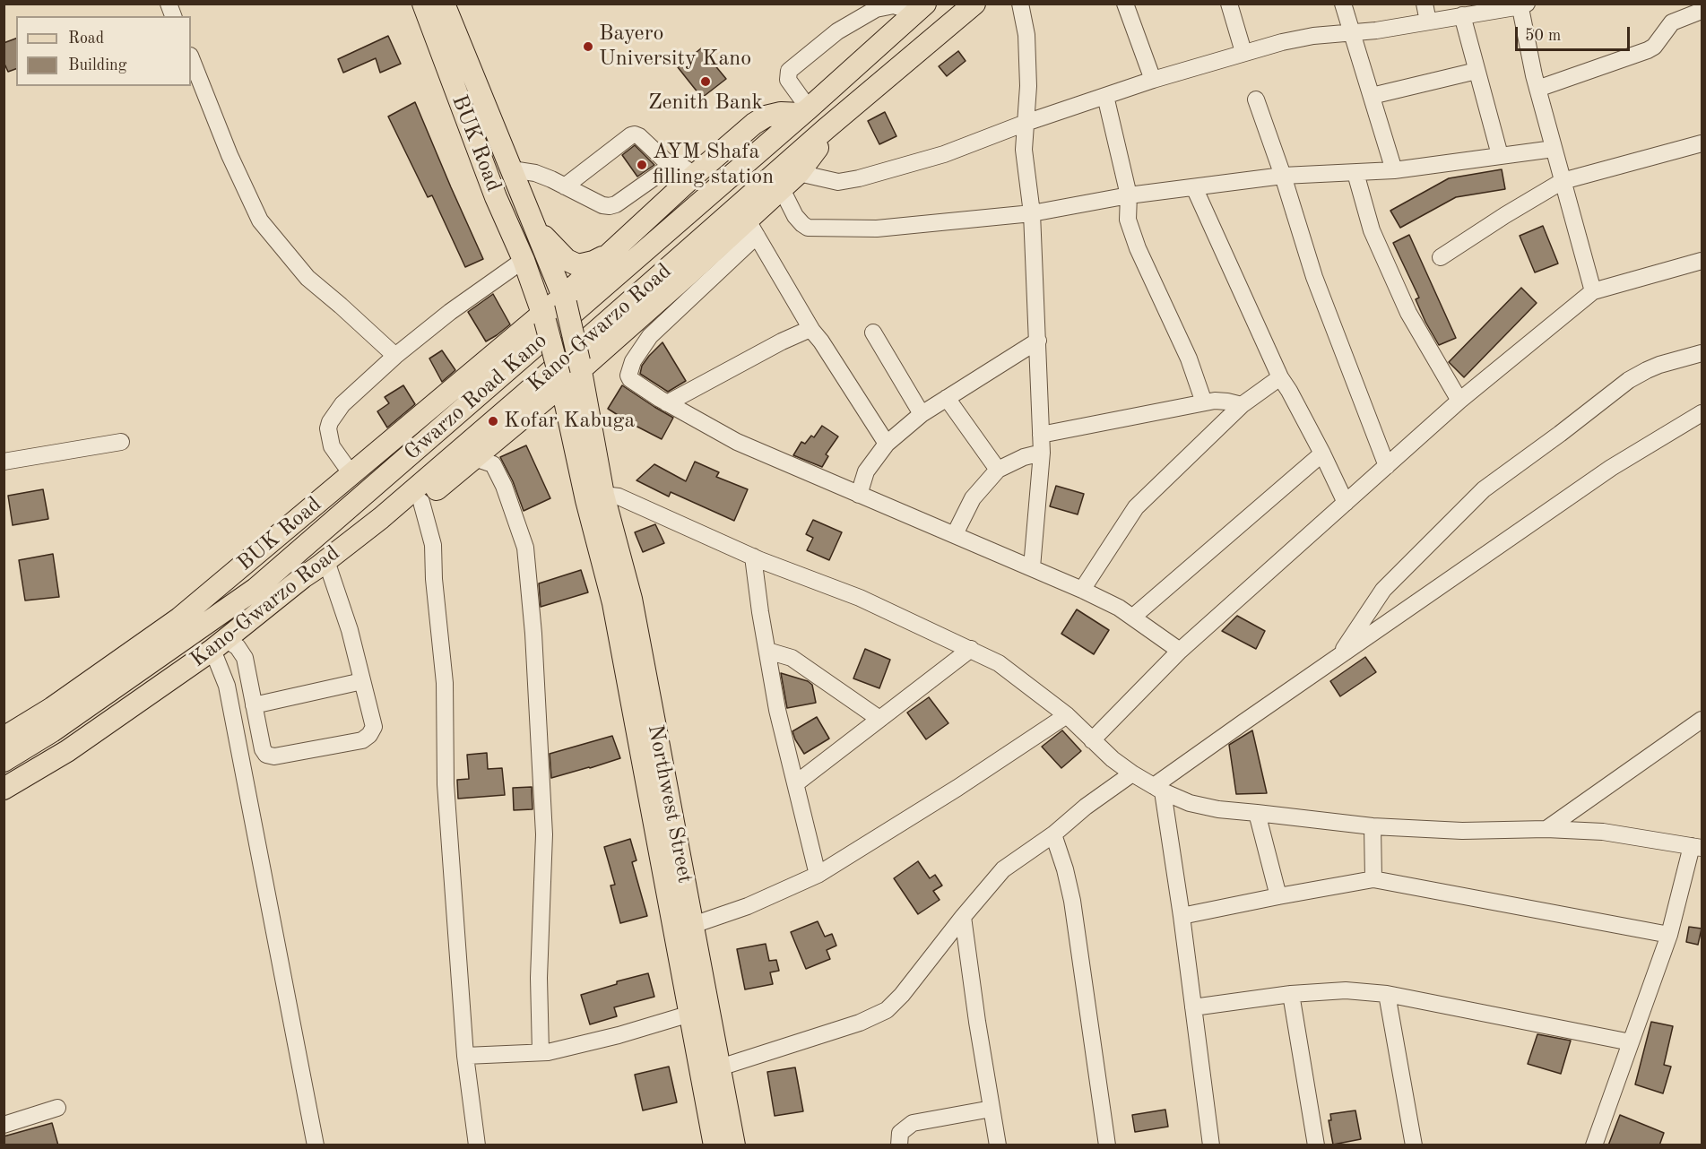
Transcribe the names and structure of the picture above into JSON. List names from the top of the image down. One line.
{"streets":{"main road":["BUK Road","Kano-Gwarzo Road","Gwarzo Road Kano","Northwest Street"]},"crossings":[["BUK Road","Gwarzo Road Kano"]],"places":["Bayero University Kano","Zenith Bank","AYM Shafa filling station","Kofar Kabuga"],"legend":["Road","Building"],"scale_bar":"50 m"}
